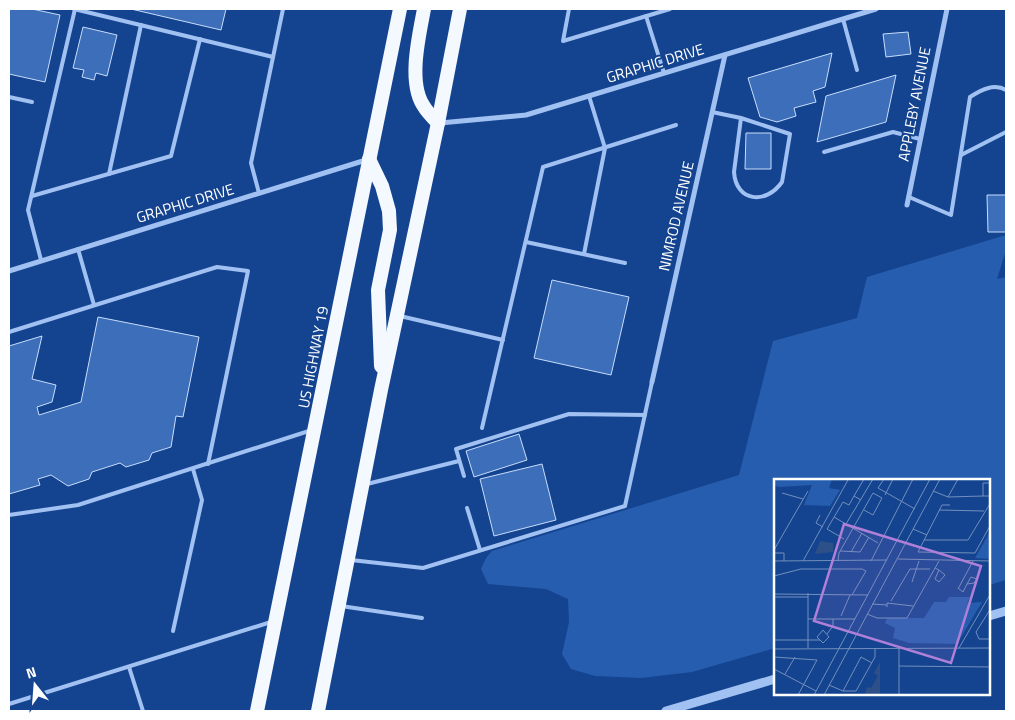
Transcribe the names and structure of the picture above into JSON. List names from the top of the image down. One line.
{"streets":{"highway":["US HIGHWAY 19"],"street":["GRAPHIC DRIVE","APPLEBY AVENUE","NIMROD AVENUE"]},"crossings":[["GRAPHIC DRIVE","NIMROD AVENUE"],["GRAPHIC DRIVE","US HIGHWAY 19"]],"north":"top"}
